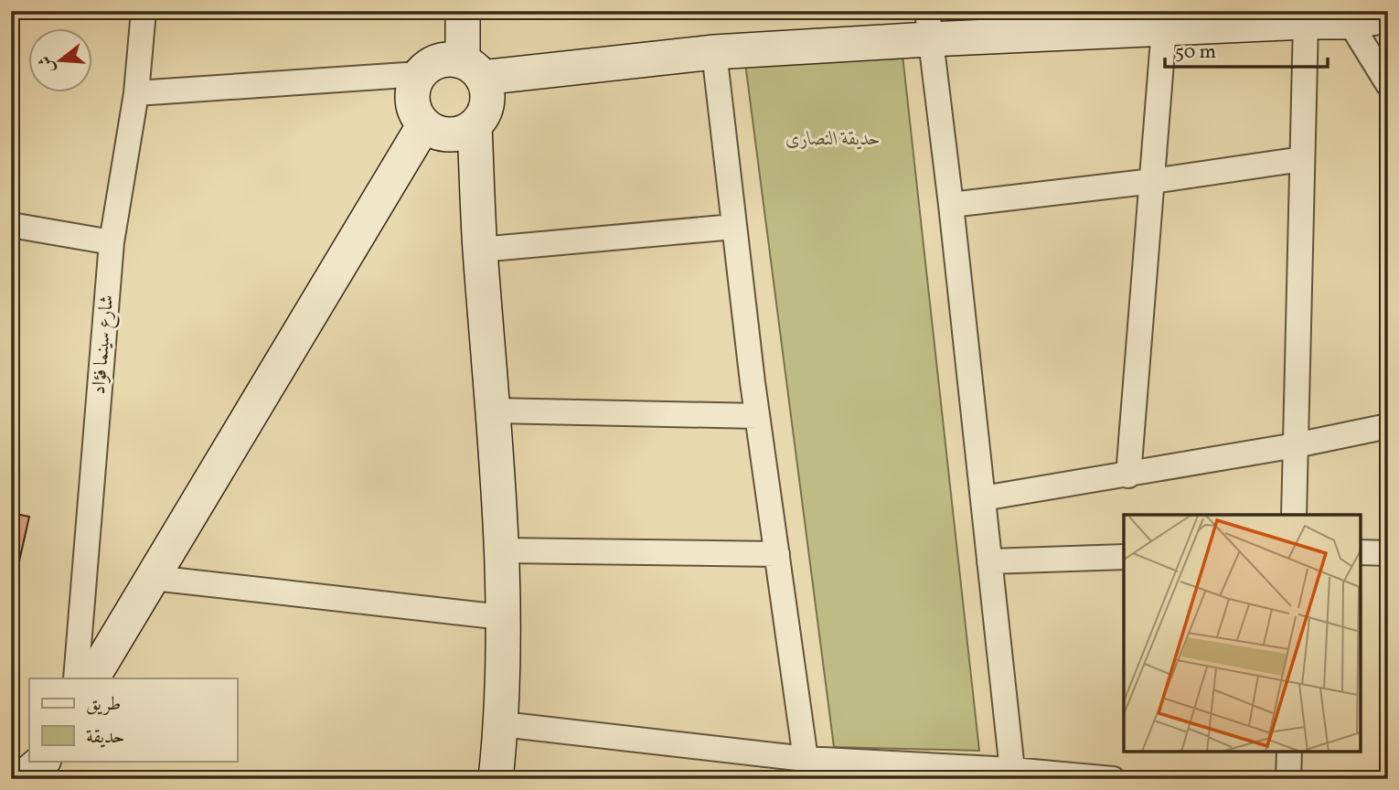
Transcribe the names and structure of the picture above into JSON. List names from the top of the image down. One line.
{"streets":{"street":["شارع سينما فؤاد"]},"parks":["حديقة النصارى"],"legend":["طريق","حديقة"],"scale_bar":"50 m","north":"left"}
